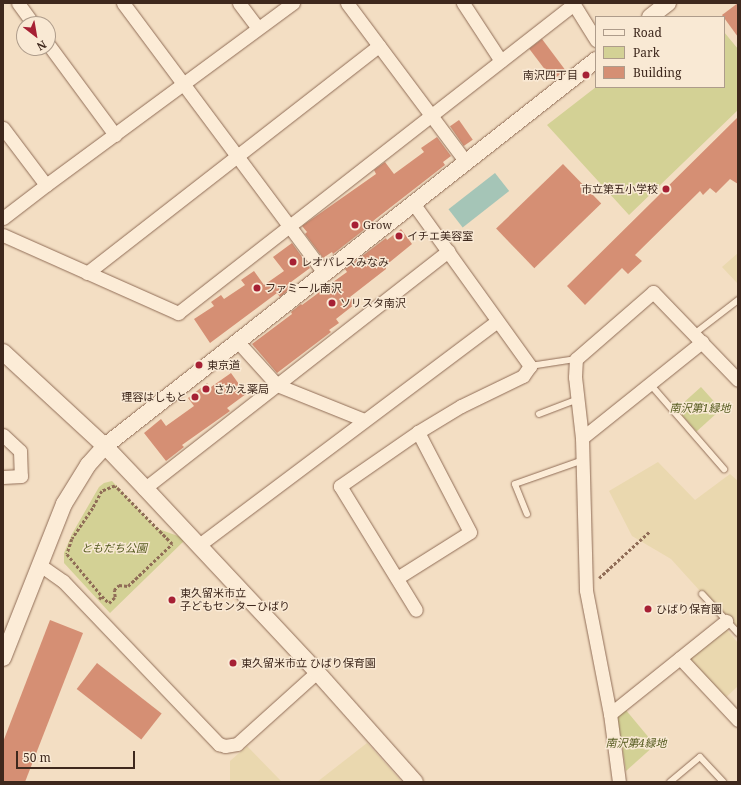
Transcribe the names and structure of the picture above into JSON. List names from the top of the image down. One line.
{"parks":["南沢第1緑地","ともだち公園","南沢第4緑地"],"places":["南沢四丁目","市立第五小学校","Grow","イチエ美容室","レオパレスみなみ","ファミール南沢","ソリスタ南沢","東京道","さかえ薬局","理容はしもと","東久留米市立 子どもセンターひばり","ひばり保育園","東久留米市立 ひばり保育園"],"legend":["Road","Park","Building"],"scale_bar":"50 m","north":"bottom right"}
